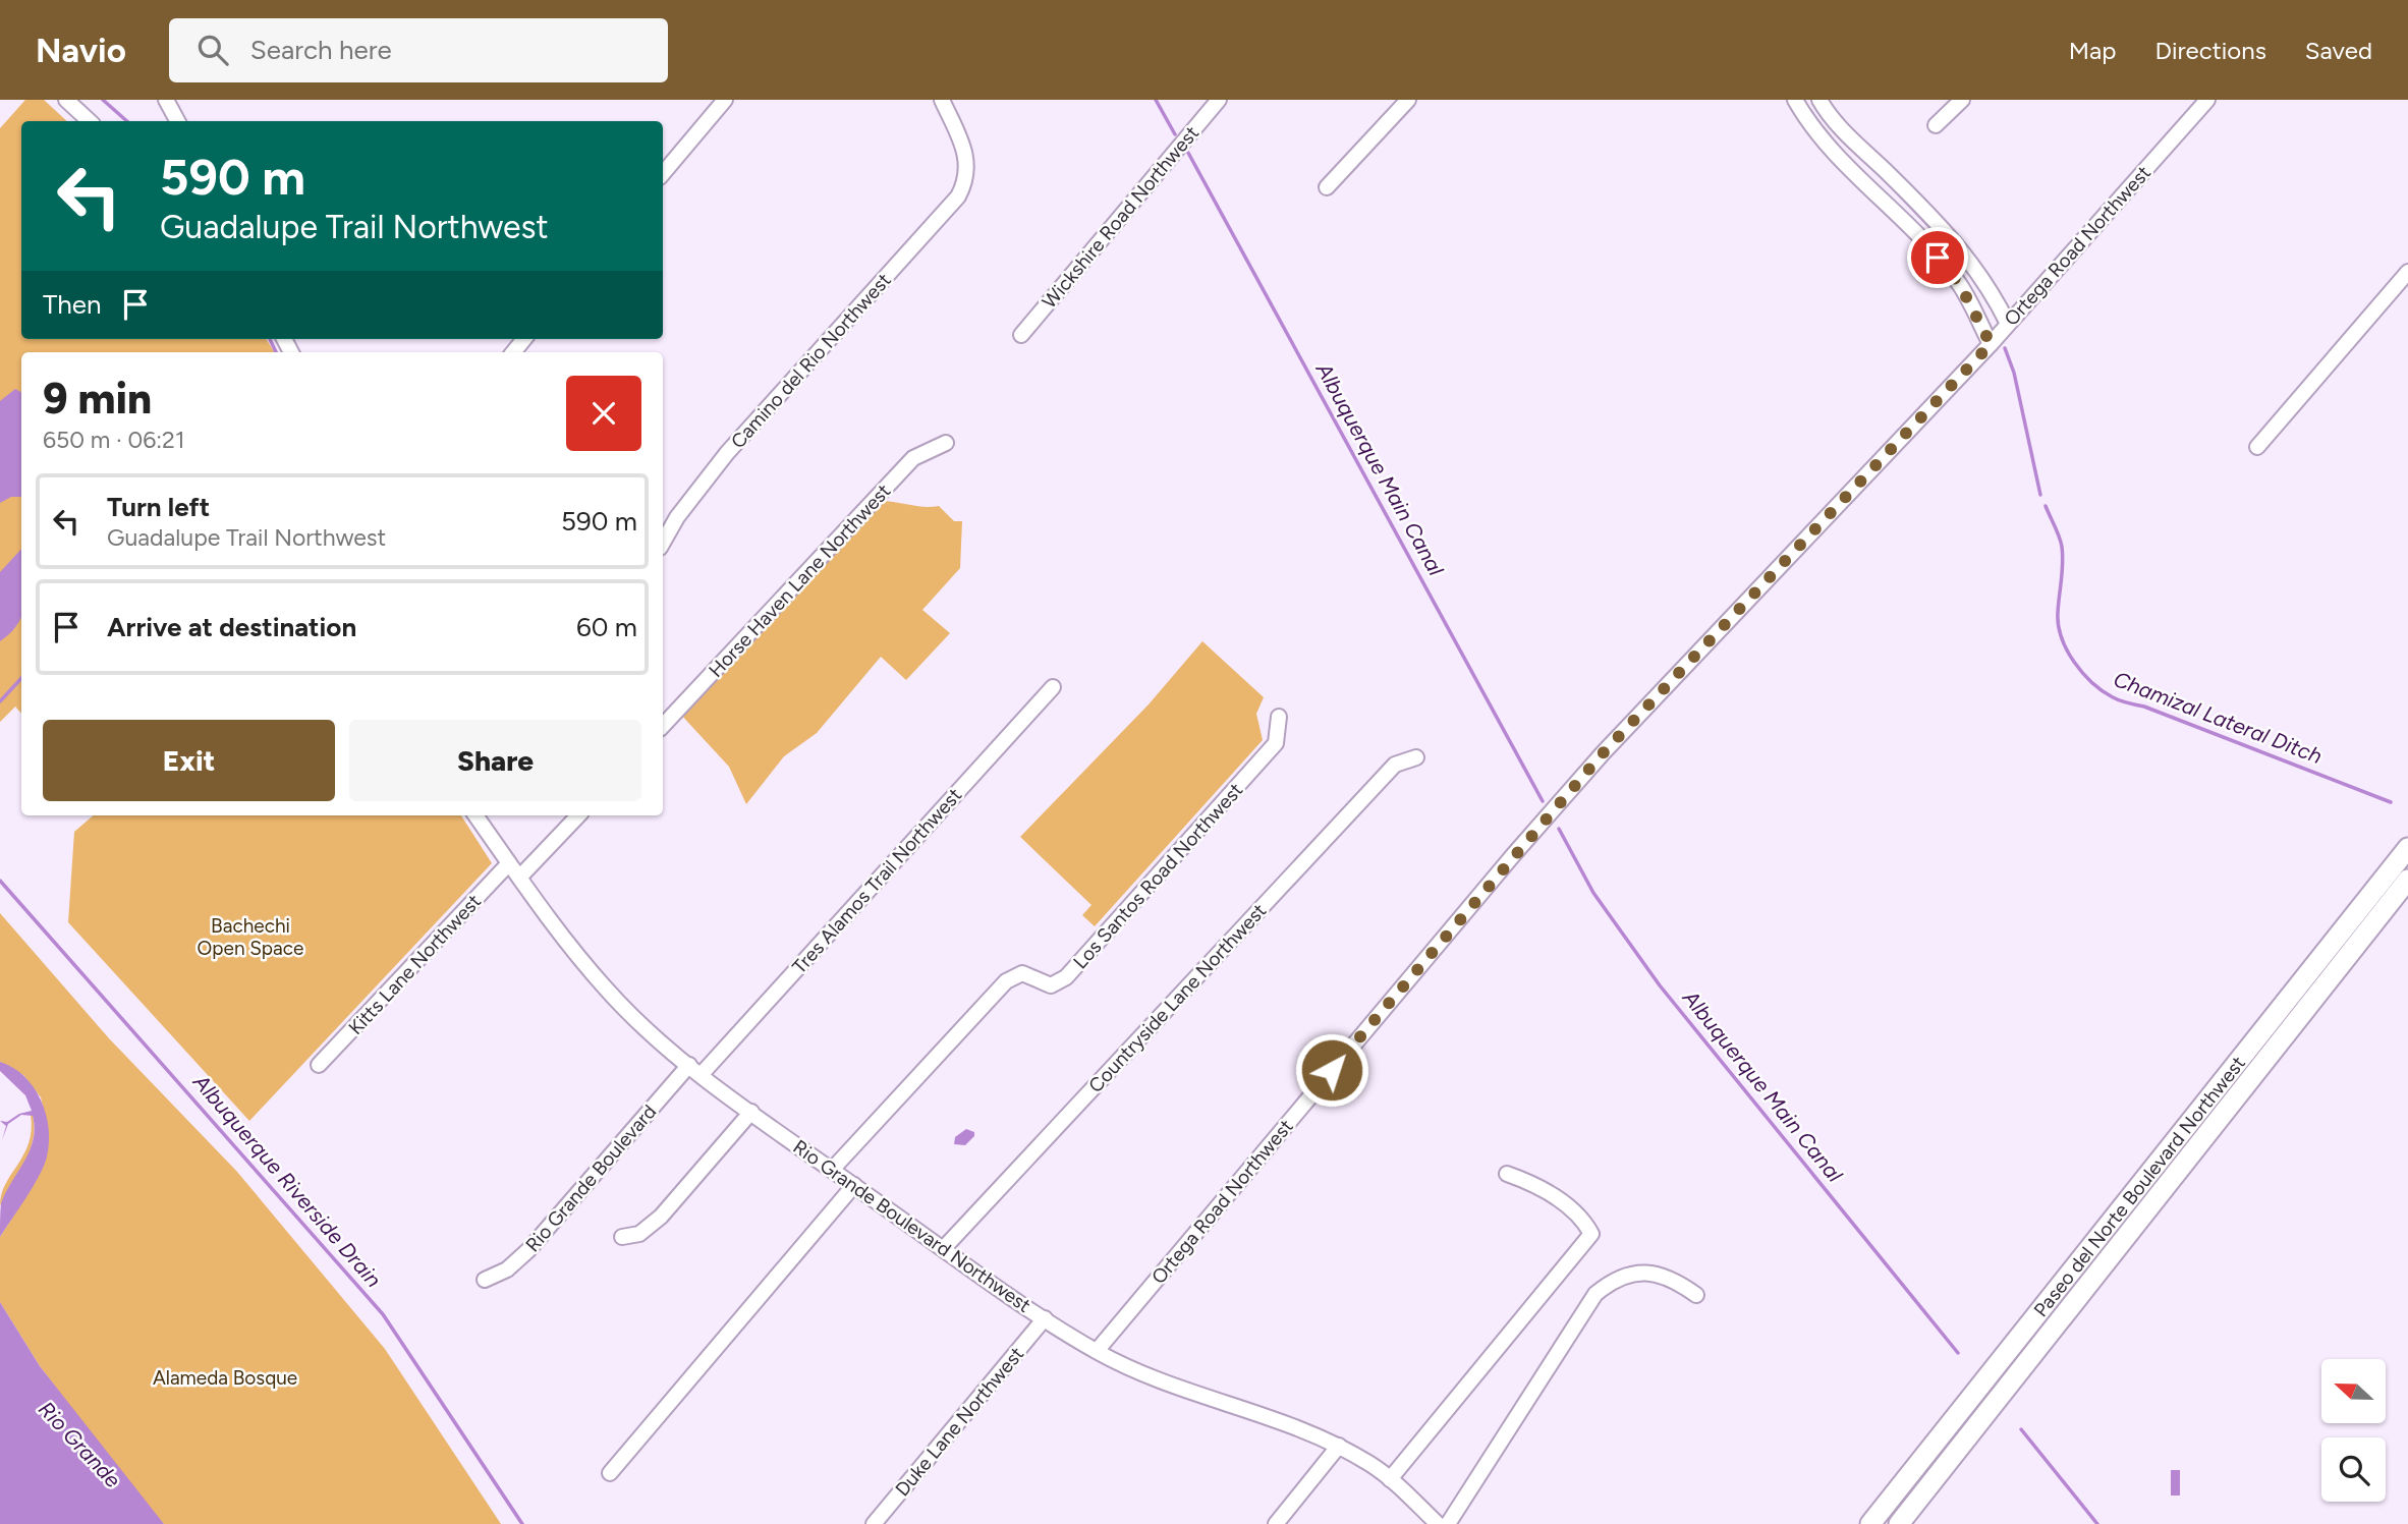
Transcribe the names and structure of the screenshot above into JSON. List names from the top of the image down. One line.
{"streets":{"highway":["Paseo del Norte Boulevard Northwest"],"street":["Wickshire Road Northwest","Ortega Road Northwest","Camino del Rio Northwest","Horse Haven Lane Northwest","Los Santos Road Northwest","Tres Alamos Trail Northwest","Kitts Lane Northwest","Countryside Lane Northwest","Rio Grande Boulevard","Rio Grande Boulevard Northwest","Duke Lane Northwest"]},"crossings":[["Ortega Road Northwest","Rio Grande Boulevard Northwest"],["Los Santos Road Northwest","Rio Grande Boulevard Northwest"],["Tres Alamos Trail Northwest","Rio Grande Boulevard"],["Tres Alamos Trail Northwest","Rio Grande Boulevard Northwest"],["Kitts Lane Northwest","Rio Grande Boulevard Northwest"],["Countryside Lane Northwest","Rio Grande Boulevard Northwest"],["Rio Grande Boulevard","Rio Grande Boulevard Northwest"],["Rio Grande Boulevard Northwest","Duke Lane Northwest"]],"water":["Albuquerque Main Canal","Chamizal Lateral Ditch","Albuquerque Riverside Drain","Rio Grande"],"parks":["Bachechi Open Space","Alameda Bosque"],"north":"left","page":{"header":"Navio","search":"Search here","nav":["Map","Directions","Saved"],"turn":["590 m","Guadalupe Trail Northwest"],"then":"Then","heading":["9 min","650 m · 06:21"],"list":[{"name":"Turn left","note":"Guadalupe Trail Northwest","value":"590 m"},{"name":"Arrive at destination","value":"60 m"}],"buttons":["Exit","Share"]}}
